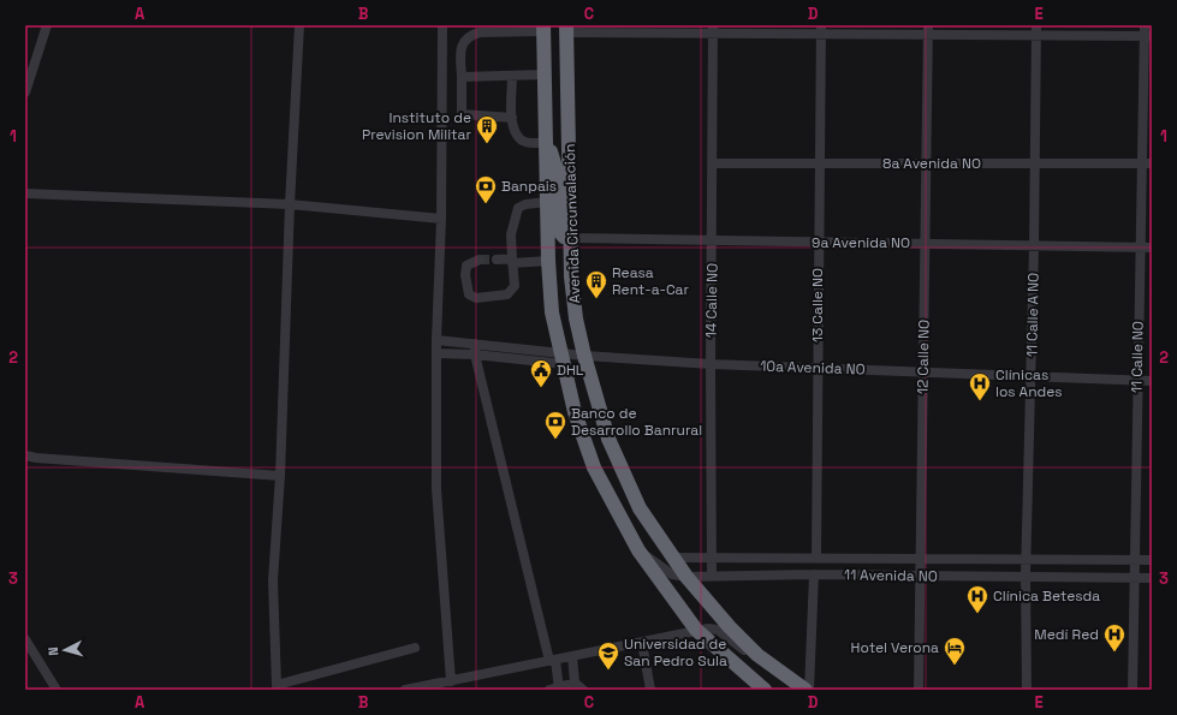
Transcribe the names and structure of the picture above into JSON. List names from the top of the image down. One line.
{"streets":{"highway":["Avenida Circunvalación"],"street":["8a Avenida NO","9a Avenida NO","14 Calle NO","13 Calle NO","11 Calle A NO","12 Calle NO","11 Calle NO","10a Avenida NO","11 Avenida NO"]},"crossings":[["8a Avenida NO","14 Calle NO"],["8a Avenida NO","13 Calle NO"],["8a Avenida NO","11 Calle A NO"],["8a Avenida NO","12 Calle NO"],["8a Avenida NO","11 Calle NO"],["Avenida Circunvalación","9a Avenida NO"],["Avenida Circunvalación","10a Avenida NO"],["Avenida Circunvalación","11 Avenida NO"],["9a Avenida NO","14 Calle NO"],["9a Avenida NO","13 Calle NO"],["9a Avenida NO","11 Calle A NO"],["9a Avenida NO","12 Calle NO"],["9a Avenida NO","11 Calle NO"],["14 Calle NO","10a Avenida NO"],["14 Calle NO","11 Avenida NO"],["13 Calle NO","10a Avenida NO"],["13 Calle NO","11 Avenida NO"],["11 Calle A NO","10a Avenida NO"],["11 Calle A NO","11 Avenida NO"],["12 Calle NO","10a Avenida NO"],["12 Calle NO","11 Avenida NO"],["11 Calle NO","10a Avenida NO"],["11 Calle NO","11 Avenida NO"]],"places":{"building":["Instituto de Prevision Militar","Reasa Rent-a-Car"],"bank":["Banpais","Banco de Desarrollo Banrural"],"public building":["DHL"],"hospital":["Clínicas los Andes","Clínica Betesda","Medí Red"],"hotel":["Hotel Verona"],"school or university":["Universidad de San Pedro Sula"]},"north":"left","grid":{"columns":["A","B","C","D","E"],"rows":["1","2","3"]}}
